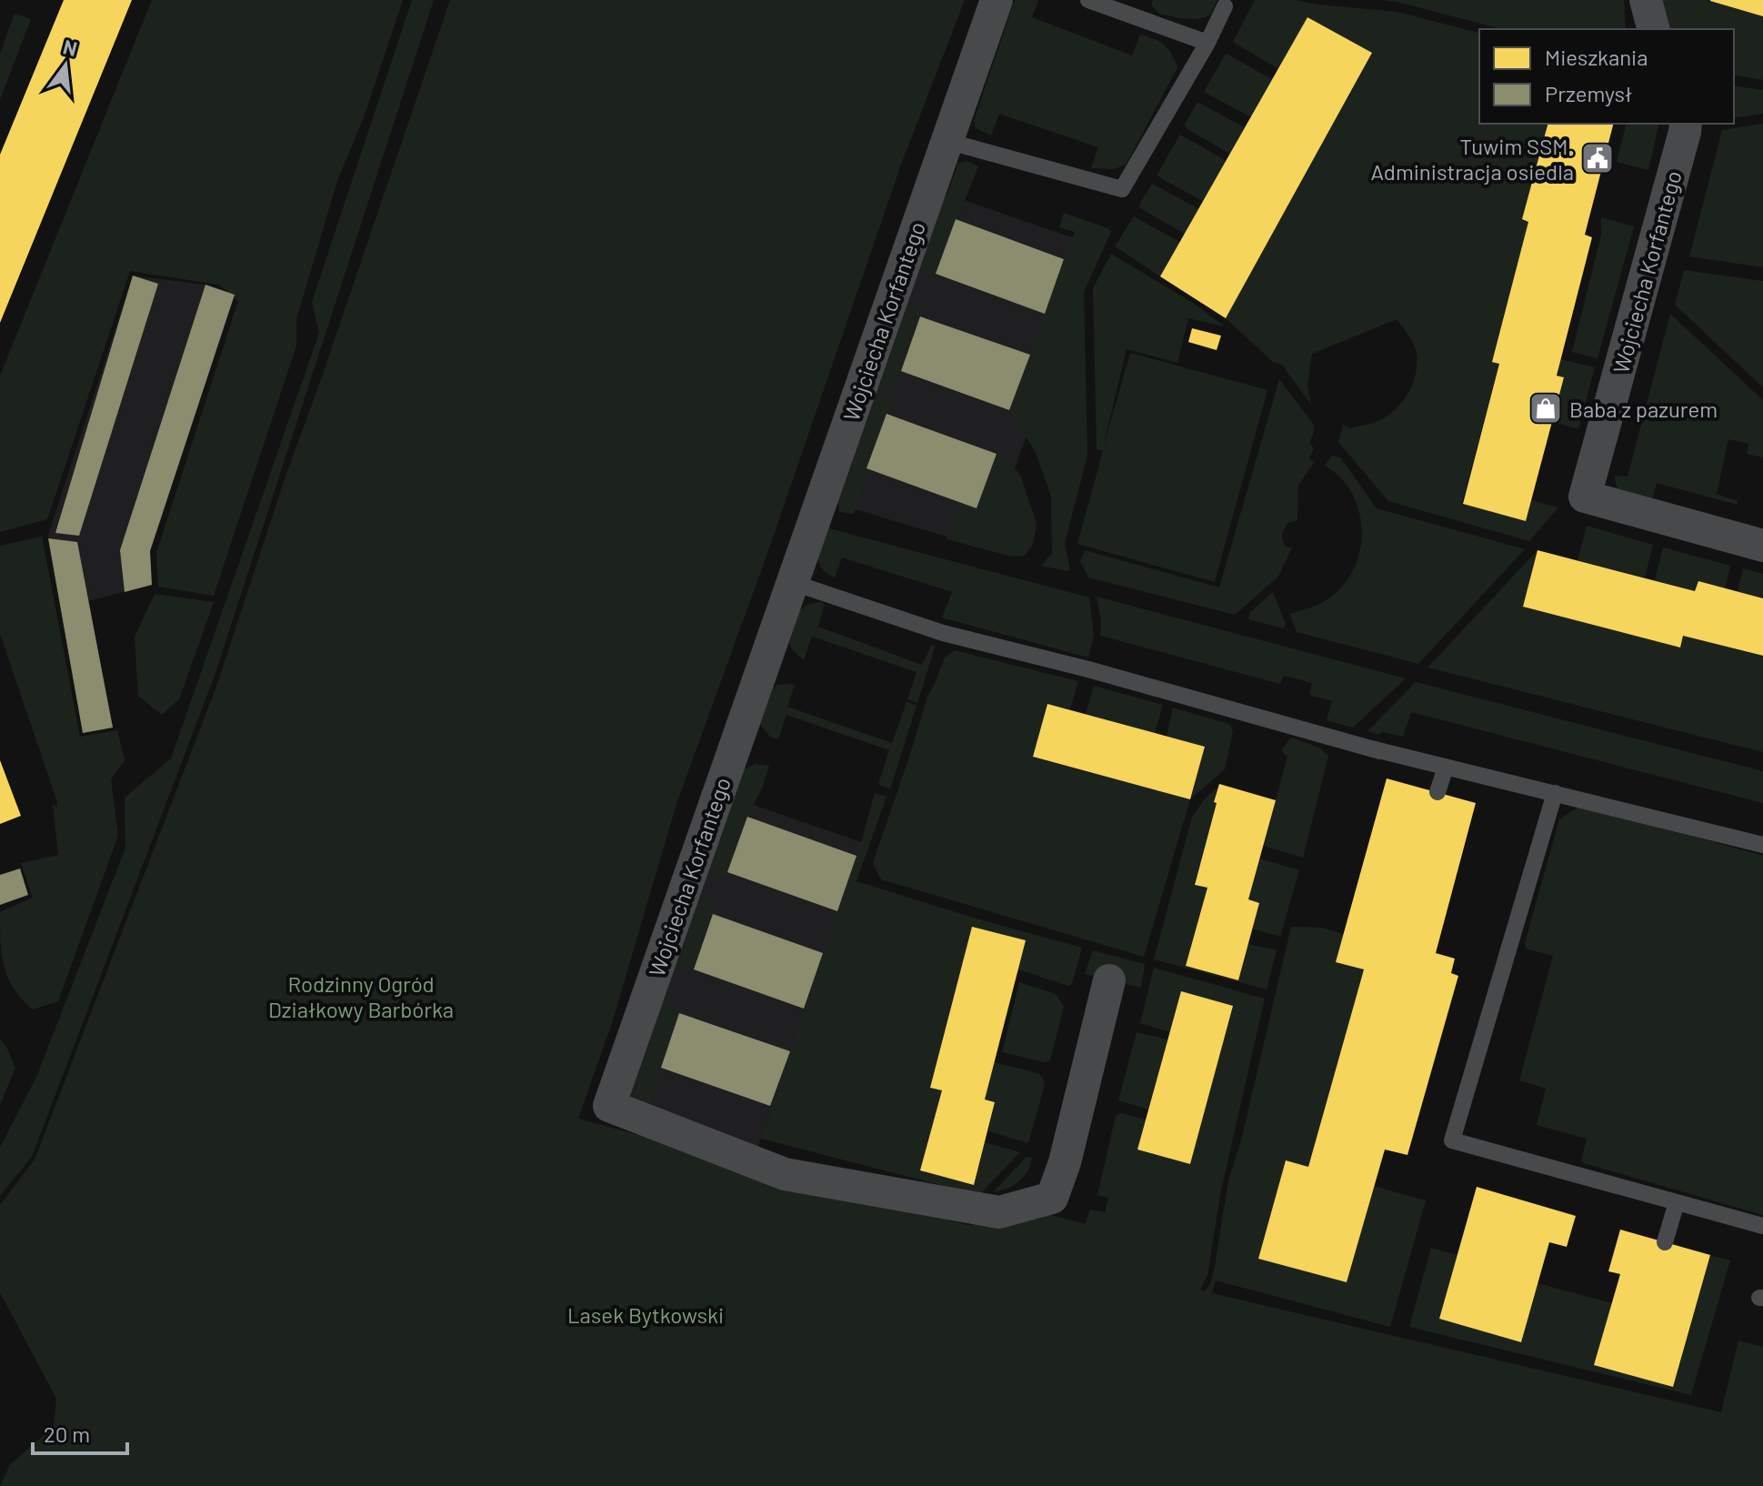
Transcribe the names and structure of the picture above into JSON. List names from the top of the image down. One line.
{"streets":{"street":["Wojciecha Korfantego"]},"parks":["Rodzinny Ogród Działkowy Barbórka","Lasek Bytkowski"],"places":{"public building":["Tuwim SSM. Administracja osiedla"],"shop":["Baba z pazurem"]},"legend":["Mieszkania","Przemysł"],"scale_bar":"20 m","north":"top"}
